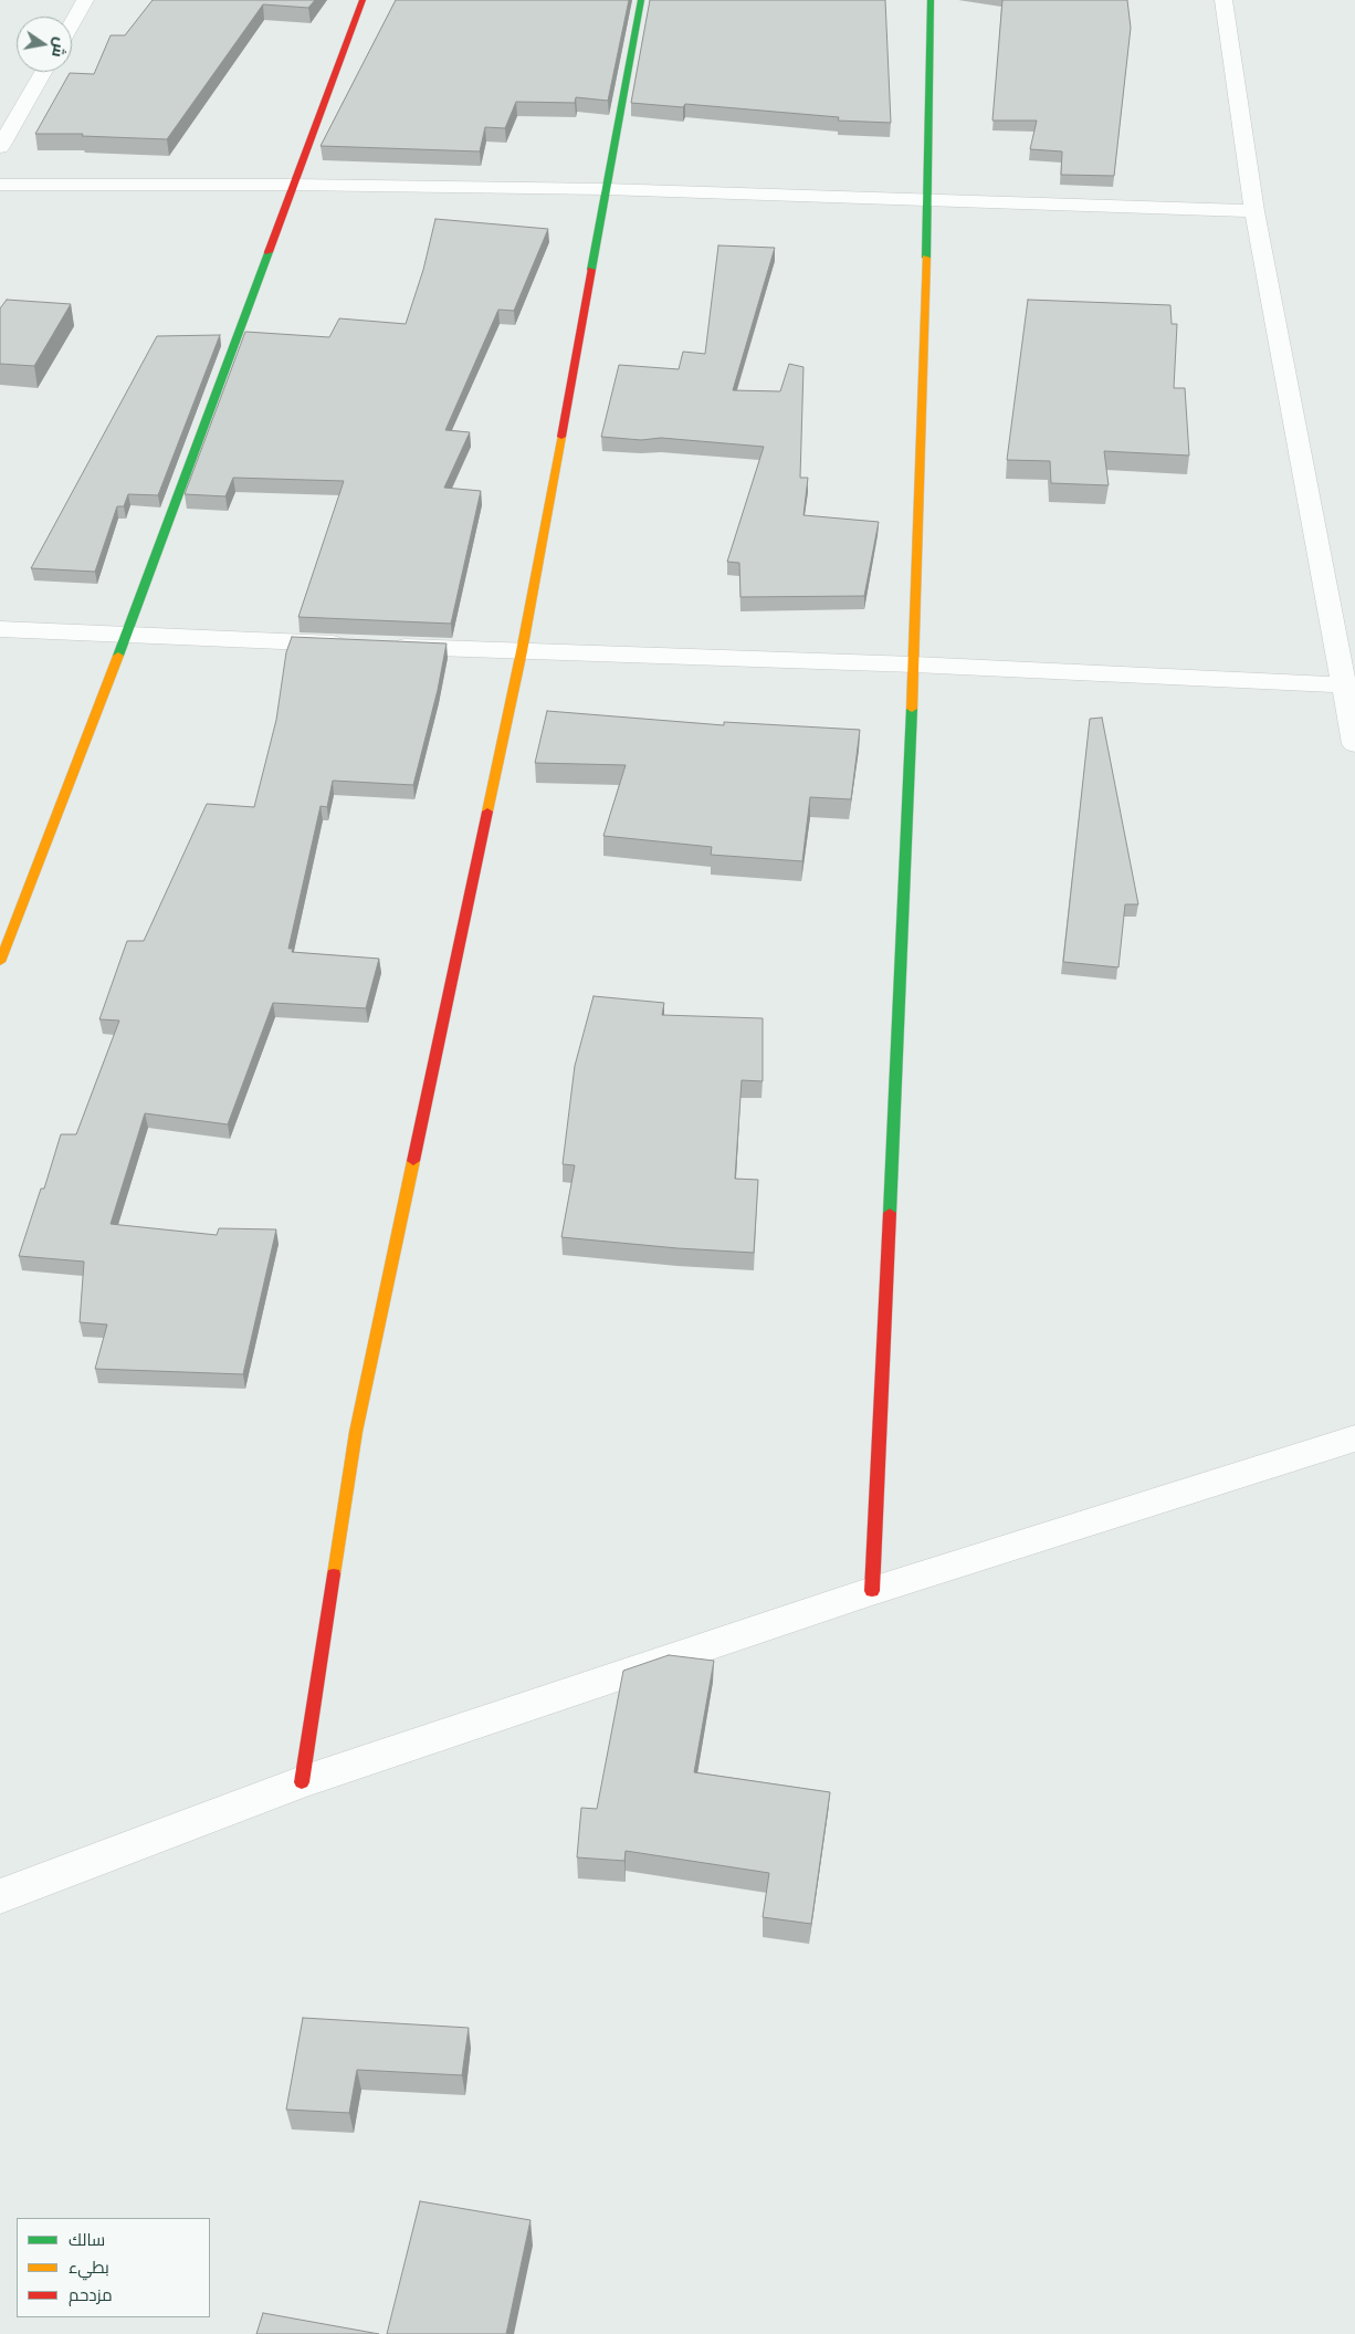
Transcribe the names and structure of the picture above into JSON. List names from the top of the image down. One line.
{"legend":["سالك","بطيء","مزدحم"],"north":"right"}
